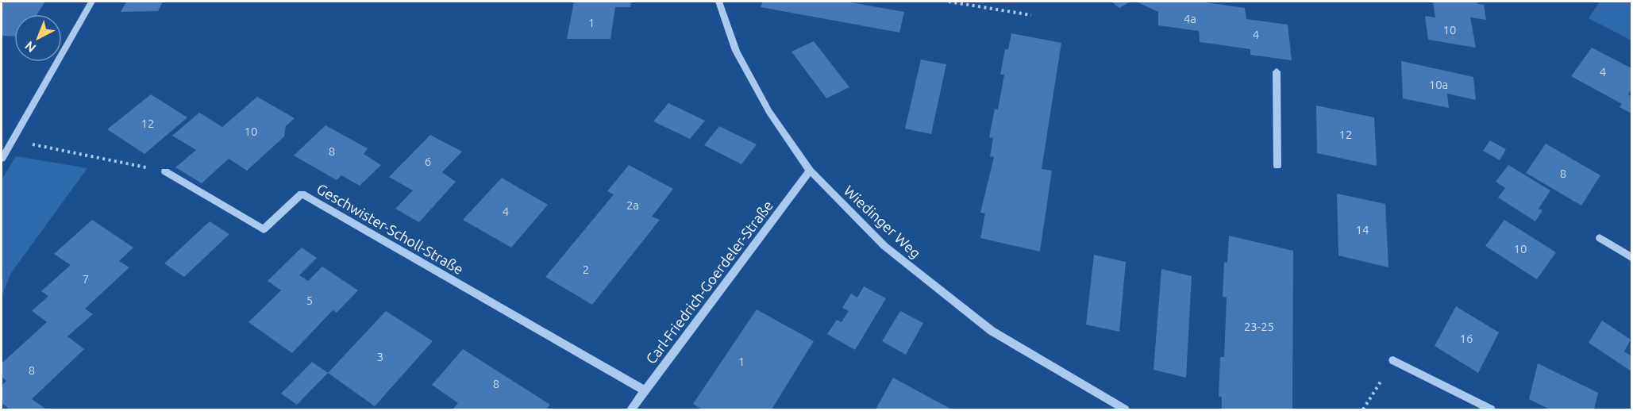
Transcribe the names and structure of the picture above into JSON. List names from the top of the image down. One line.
{"streets":{"street":["Wiedinger Weg","Geschwister-Scholl-Straße","Carl-Friedrich-Goerdeler-Straße"]},"crossings":[["Wiedinger Weg","Carl-Friedrich-Goerdeler-Straße"],["Geschwister-Scholl-Straße","Carl-Friedrich-Goerdeler-Straße"]],"house_numbers":["4a","1","10","4","4","10a","12","10","12","8","6","8","2a","4","14","10","2","7","5","23-25","16","3","1","8","8"],"north":"bottom left"}
